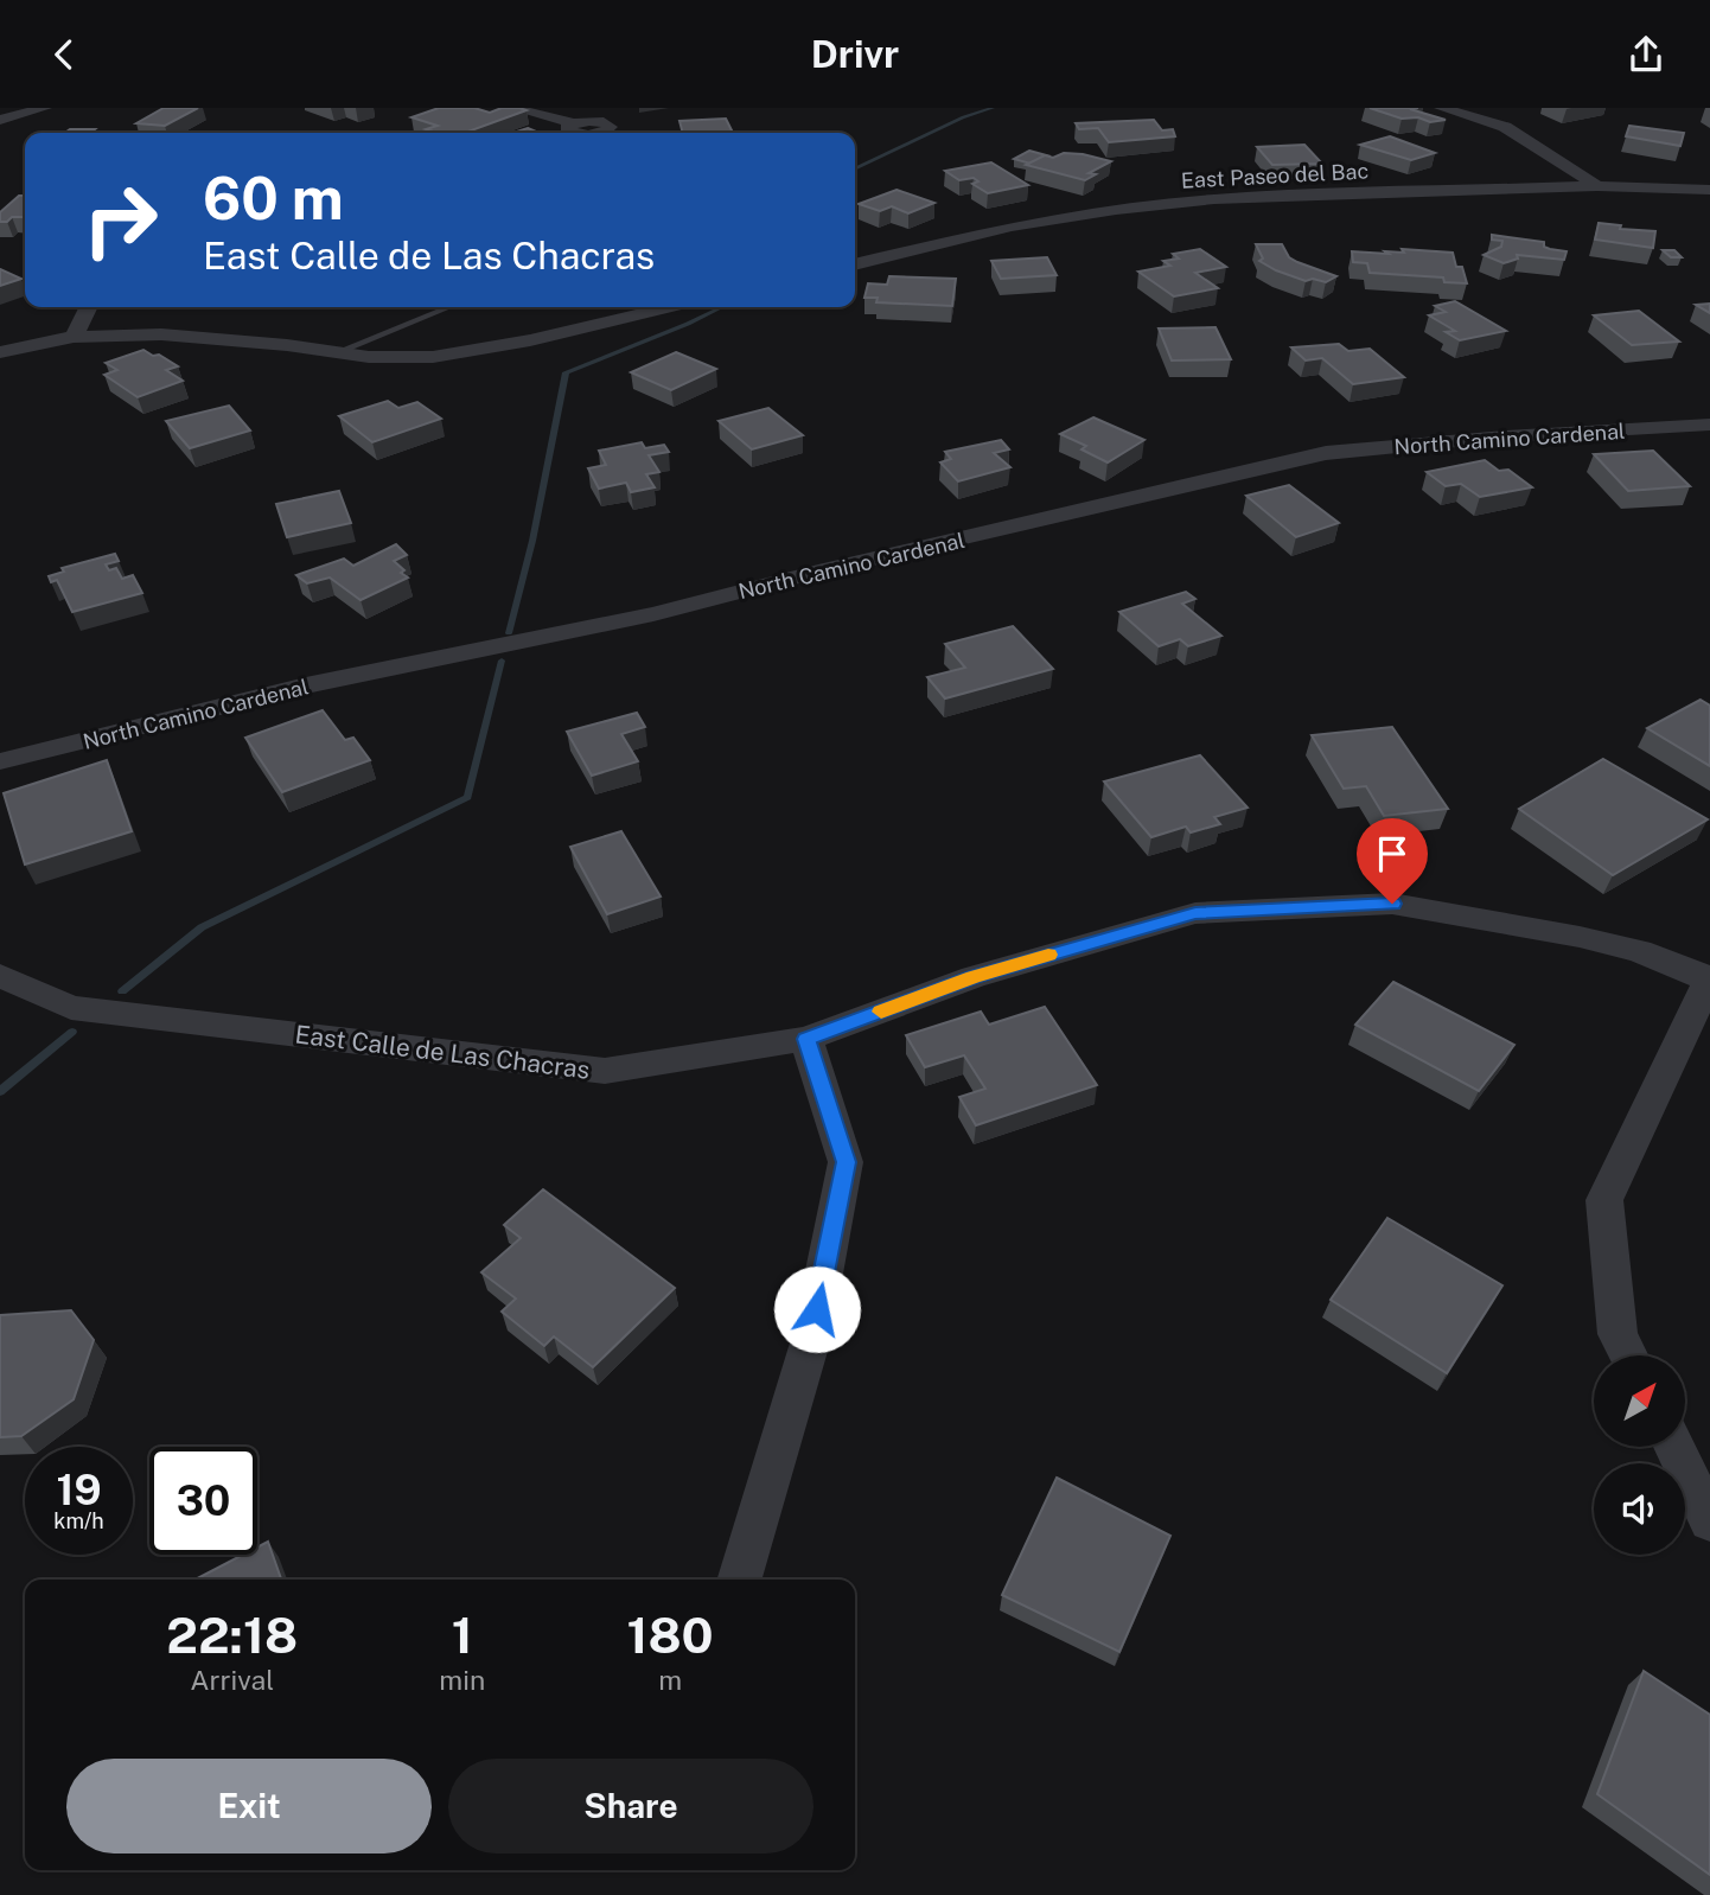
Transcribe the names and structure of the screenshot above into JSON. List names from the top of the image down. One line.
{"streets":{"street":["East Paseo del Bac","North Camino Cardenal","East Calle de Las Chacras"]},"north":"top right","page":{"header":"Drivr","turn":["60 m","East Calle de Las Chacras"],"speed":"19 km/h","limit":"30","eta":["22:18","Arrival","1","min","180","m"],"buttons":["Exit","Share"]}}
